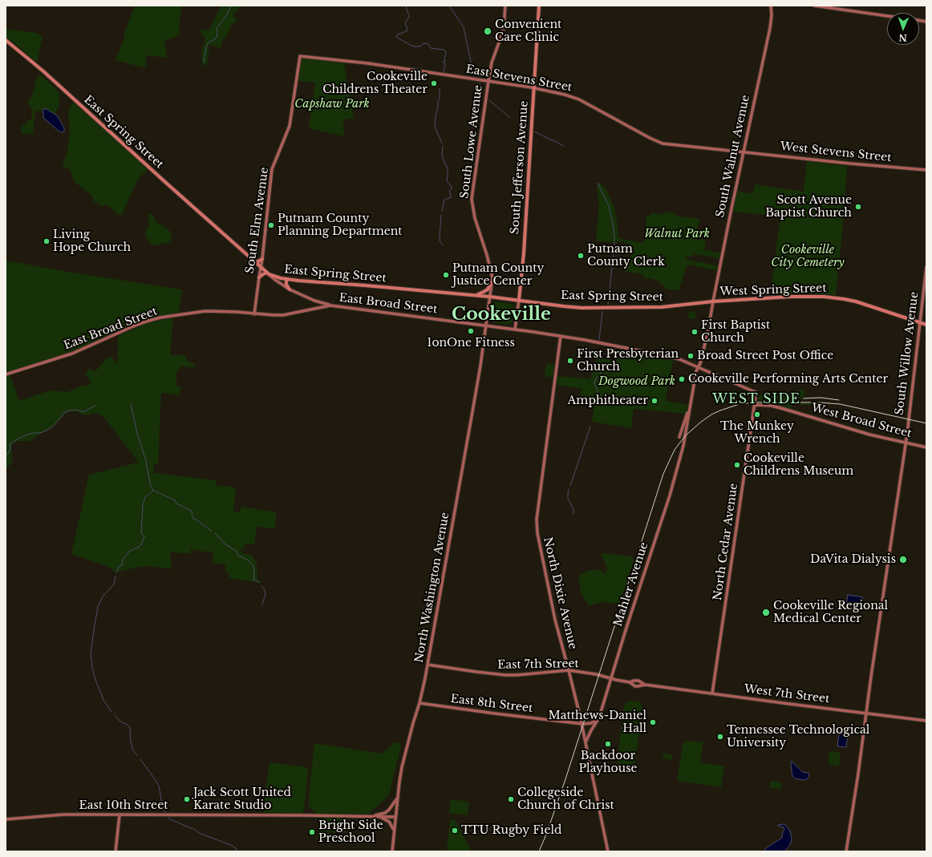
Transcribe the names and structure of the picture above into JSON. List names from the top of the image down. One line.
{"streets":{"main road":["East Spring Street","South Jefferson Avenue","West Spring Street"],"street":["East Stevens Street","South Lowe Avenue","West Stevens Street","South Walnut Avenue","South Elm Avenue","East Broad Street","South Willow Avenue","West Broad Street","North Cedar Avenue","Mahler Avenue","North Washington Avenue","North Dixie Avenue","East 7th Street","West 7th Street","East 8th Street","East 10th Street"]},"crossings":[["East Stevens Street","South Lowe Avenue"],["East Stevens Street","West Stevens Street"],["East Stevens Street","South Walnut Avenue"],["East Stevens Street","South Jefferson Avenue"],["East Stevens Street","South Elm Avenue"],["East Spring Street","South Lowe Avenue"],["East Spring Street","South Walnut Avenue"],["East Spring Street","South Jefferson Avenue"],["East Spring Street","South Elm Avenue"],["East Spring Street","West Spring Street"],["East Spring Street","North Washington Avenue"],["South Lowe Avenue","North Washington Avenue"],["West Stevens Street","South Walnut Avenue"],["South Walnut Avenue","West Spring Street"],["South Walnut Avenue","East Broad Street"],["South Walnut Avenue","North Cedar Avenue"],["South Walnut Avenue","Mahler Avenue"],["South Jefferson Avenue","East Broad Street"],["South Elm Avenue","East Broad Street"],["West Spring Street","South Willow Avenue"],["East Broad Street","North Cedar Avenue"],["East Broad Street","North Washington Avenue"],["East Broad Street","North Dixie Avenue"],["South Willow Avenue","West Broad Street"],["South Willow Avenue","West 7th Street"],["West Broad Street","North Cedar Avenue"],["North Cedar Avenue","West 7th Street"],["Mahler Avenue","North Dixie Avenue"],["Mahler Avenue","East 7th Street"],["Mahler Avenue","West 7th Street"],["North Washington Avenue","East 7th Street"],["North Washington Avenue","East 8th Street"],["North Washington Avenue","East 10th Street"],["North Dixie Avenue","East 7th Street"],["North Dixie Avenue","East 8th Street"],["East 7th Street","West 7th Street"]],"districts":["Cookeville","WEST SIDE"],"parks":["Capshaw Park","Walnut Park","Cookeville City Cemetery","Dogwood Park"],"places":["Convenient Care Clinic","Cookeville Childrens Theater","Scott Avenue Baptist Church","Putnam County Planning Department","Living Hope Church","Putnam County Clerk","Putnam County Justice Center","1onOne Fitness","First Baptist Church","Broad Street Post Office","First Presbyterian Church","Cookeville Performing Arts Center","Amphitheater","The Munkey Wrench","Cookeville Childrens Museum","DaVita Dialysis","Cookeville Regional Medical Center","Matthews-Daniel Hall","Tennessee Technological University","Backdoor Playhouse","Jack Scott United Karate Studio","Collegeside Church of Christ","TTU Rugby Field","Bright Side Preschool"],"north":"bottom"}
